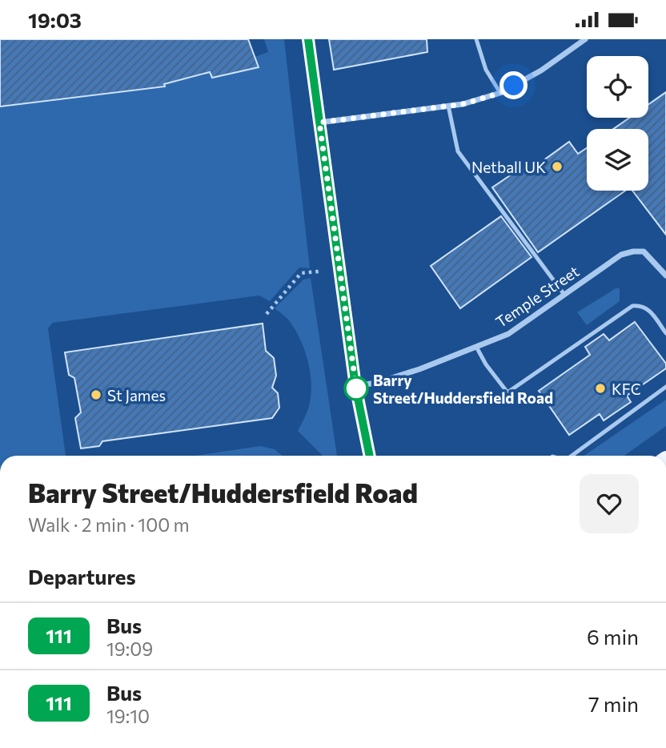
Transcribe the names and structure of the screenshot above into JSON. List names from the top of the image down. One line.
{"streets":{"street":["Temple Street"]},"places":["Netball UK","Barry Street/Huddersfield Road","KFC","St James"],"lines":["bus line 111"],"page":{"status":"19:03","heading":[["Barry Street/Huddersfield Road","Walk · 2 min · 100 m"],"Departures"],"list":[{"mark":"111","name":"Bus","note":"19:09","value":"6 min"},{"mark":"111","name":"Bus","note":"19:10","value":"7 min"}]}}
